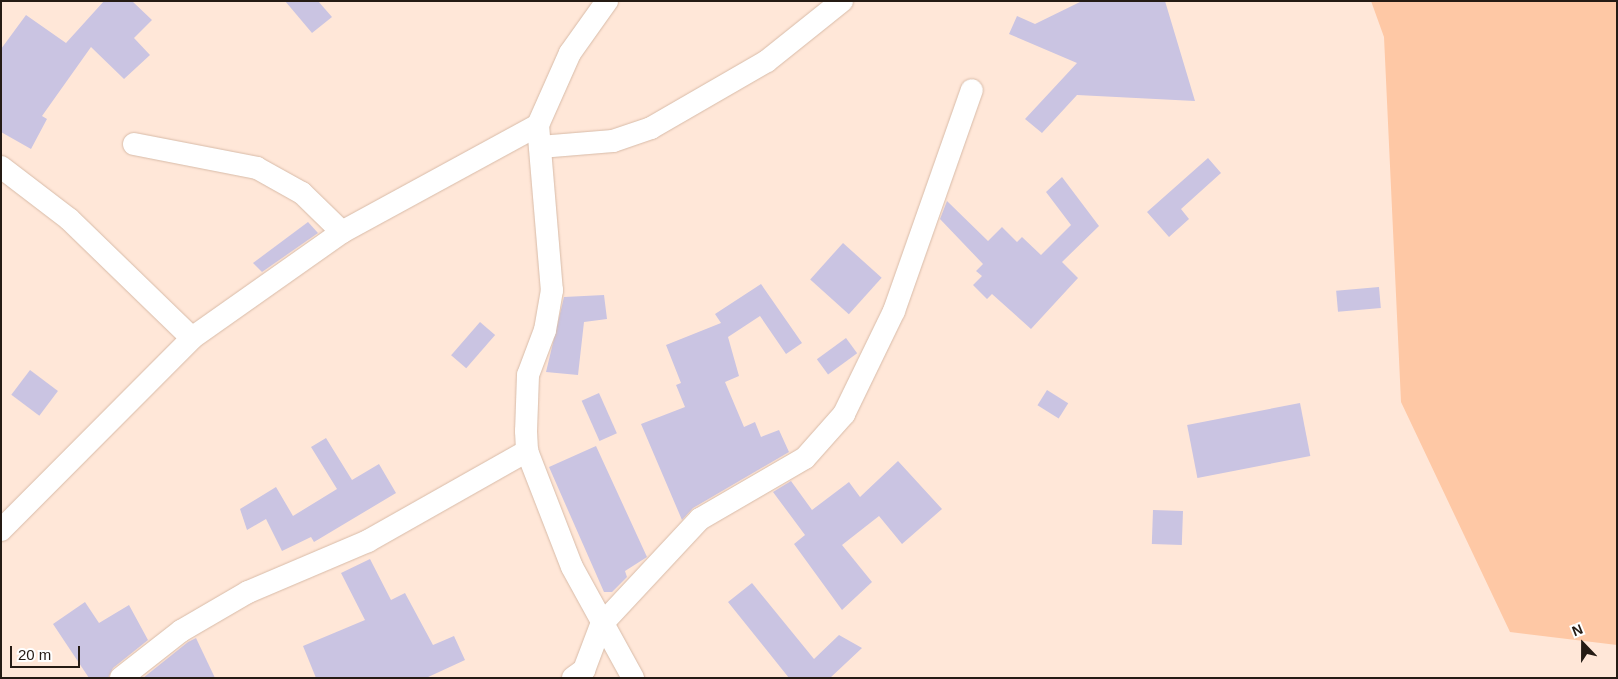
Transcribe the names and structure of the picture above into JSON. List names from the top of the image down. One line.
{"scale_bar":"20 m","north":"top"}
